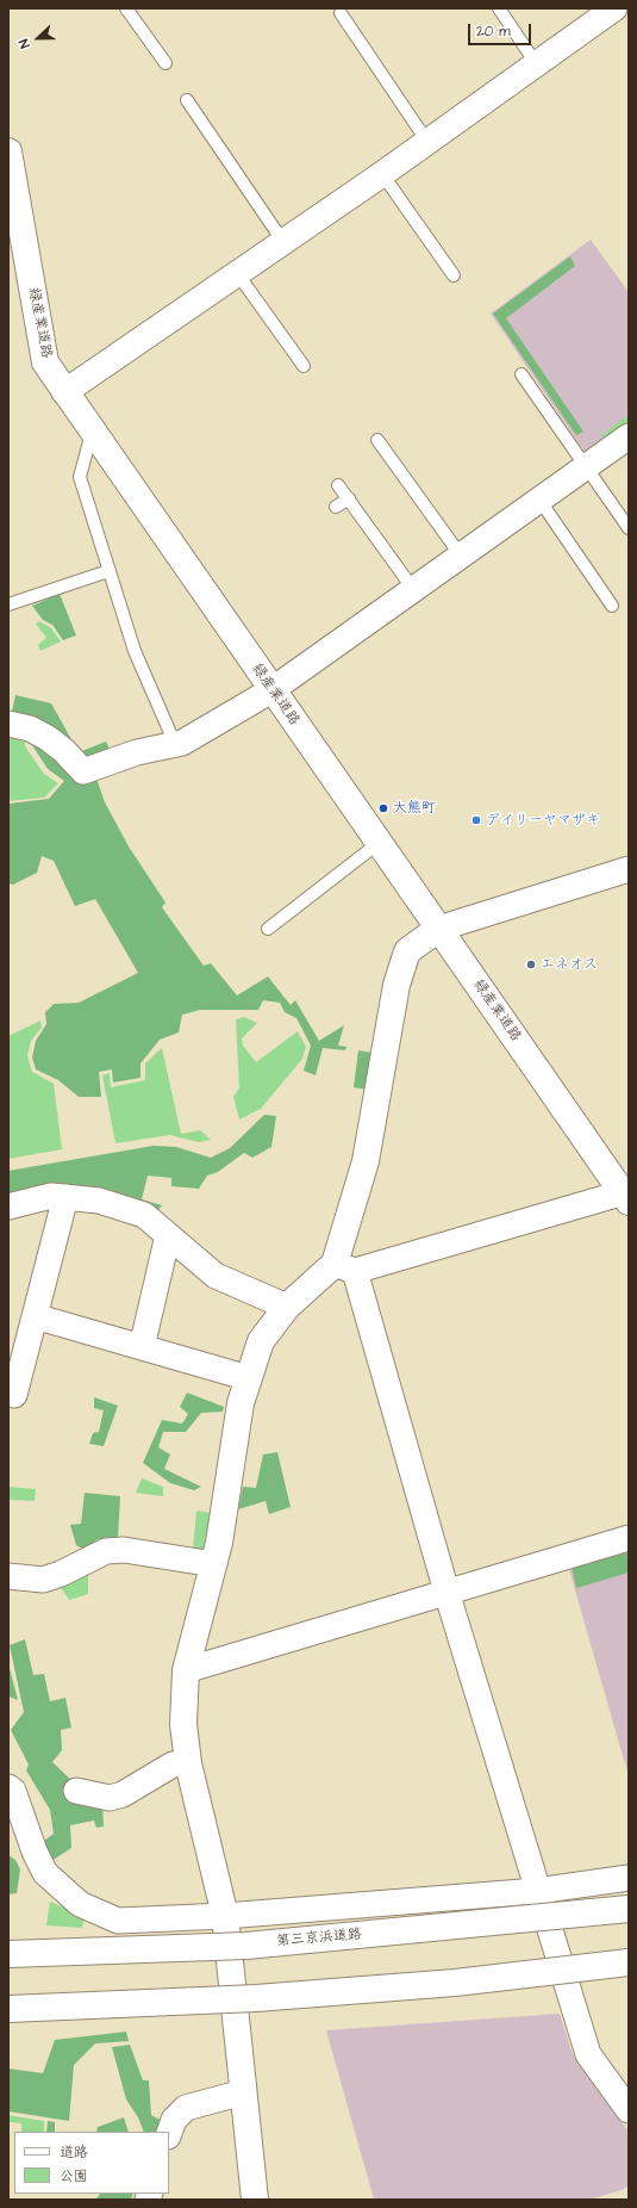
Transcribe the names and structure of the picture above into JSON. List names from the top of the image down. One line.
{"streets":{"main road":["緑産業道路","第三京浜道路"]},"places":["大熊町","デイリーヤマザキ","エネオス"],"legend":["道路","公園"],"scale_bar":"20 m","north":"left"}
